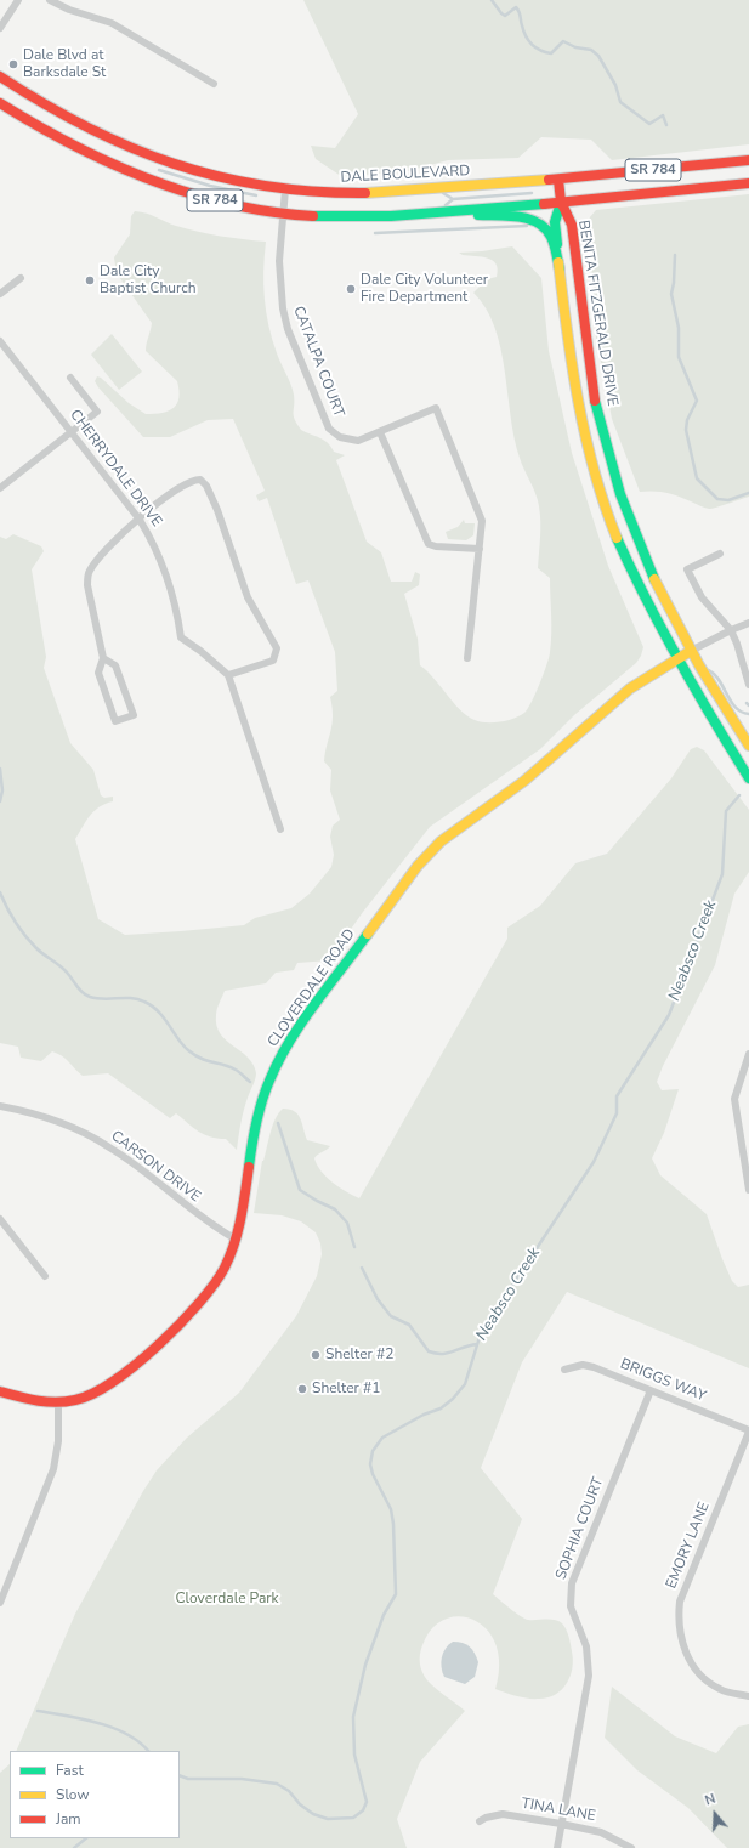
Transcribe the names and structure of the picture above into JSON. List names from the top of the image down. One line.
{"streets":{"main road":["SR 784","DALE BOULEVARD","BENITA FITZGERALD DRIVE","CLOVERDALE ROAD"],"street":["CATALPA COURT","CHERRYDALE DRIVE","CARSON DRIVE","BRIGGS WAY","SOPHIA COURT","EMORY LANE","TINA LANE"]},"crossings":[["SR 784","BENITA FITZGERALD DRIVE"],["SR 784","CATALPA COURT"],["DALE BOULEVARD","BENITA FITZGERALD DRIVE"],["DALE BOULEVARD","CATALPA COURT"],["BENITA FITZGERALD DRIVE","CLOVERDALE ROAD"],["CLOVERDALE ROAD","CARSON DRIVE"],["BRIGGS WAY","SOPHIA COURT"],["BRIGGS WAY","EMORY LANE"],["SOPHIA COURT","TINA LANE"]],"water":["Neabsco Creek"],"parks":["Cloverdale Park"],"places":["Dale Blvd at Barksdale St","Dale City Baptist Church","Dale City Volunteer Fire Department","Shelter #2","Shelter #1"],"legend":["Fast","Slow","Jam"],"north":"top"}
